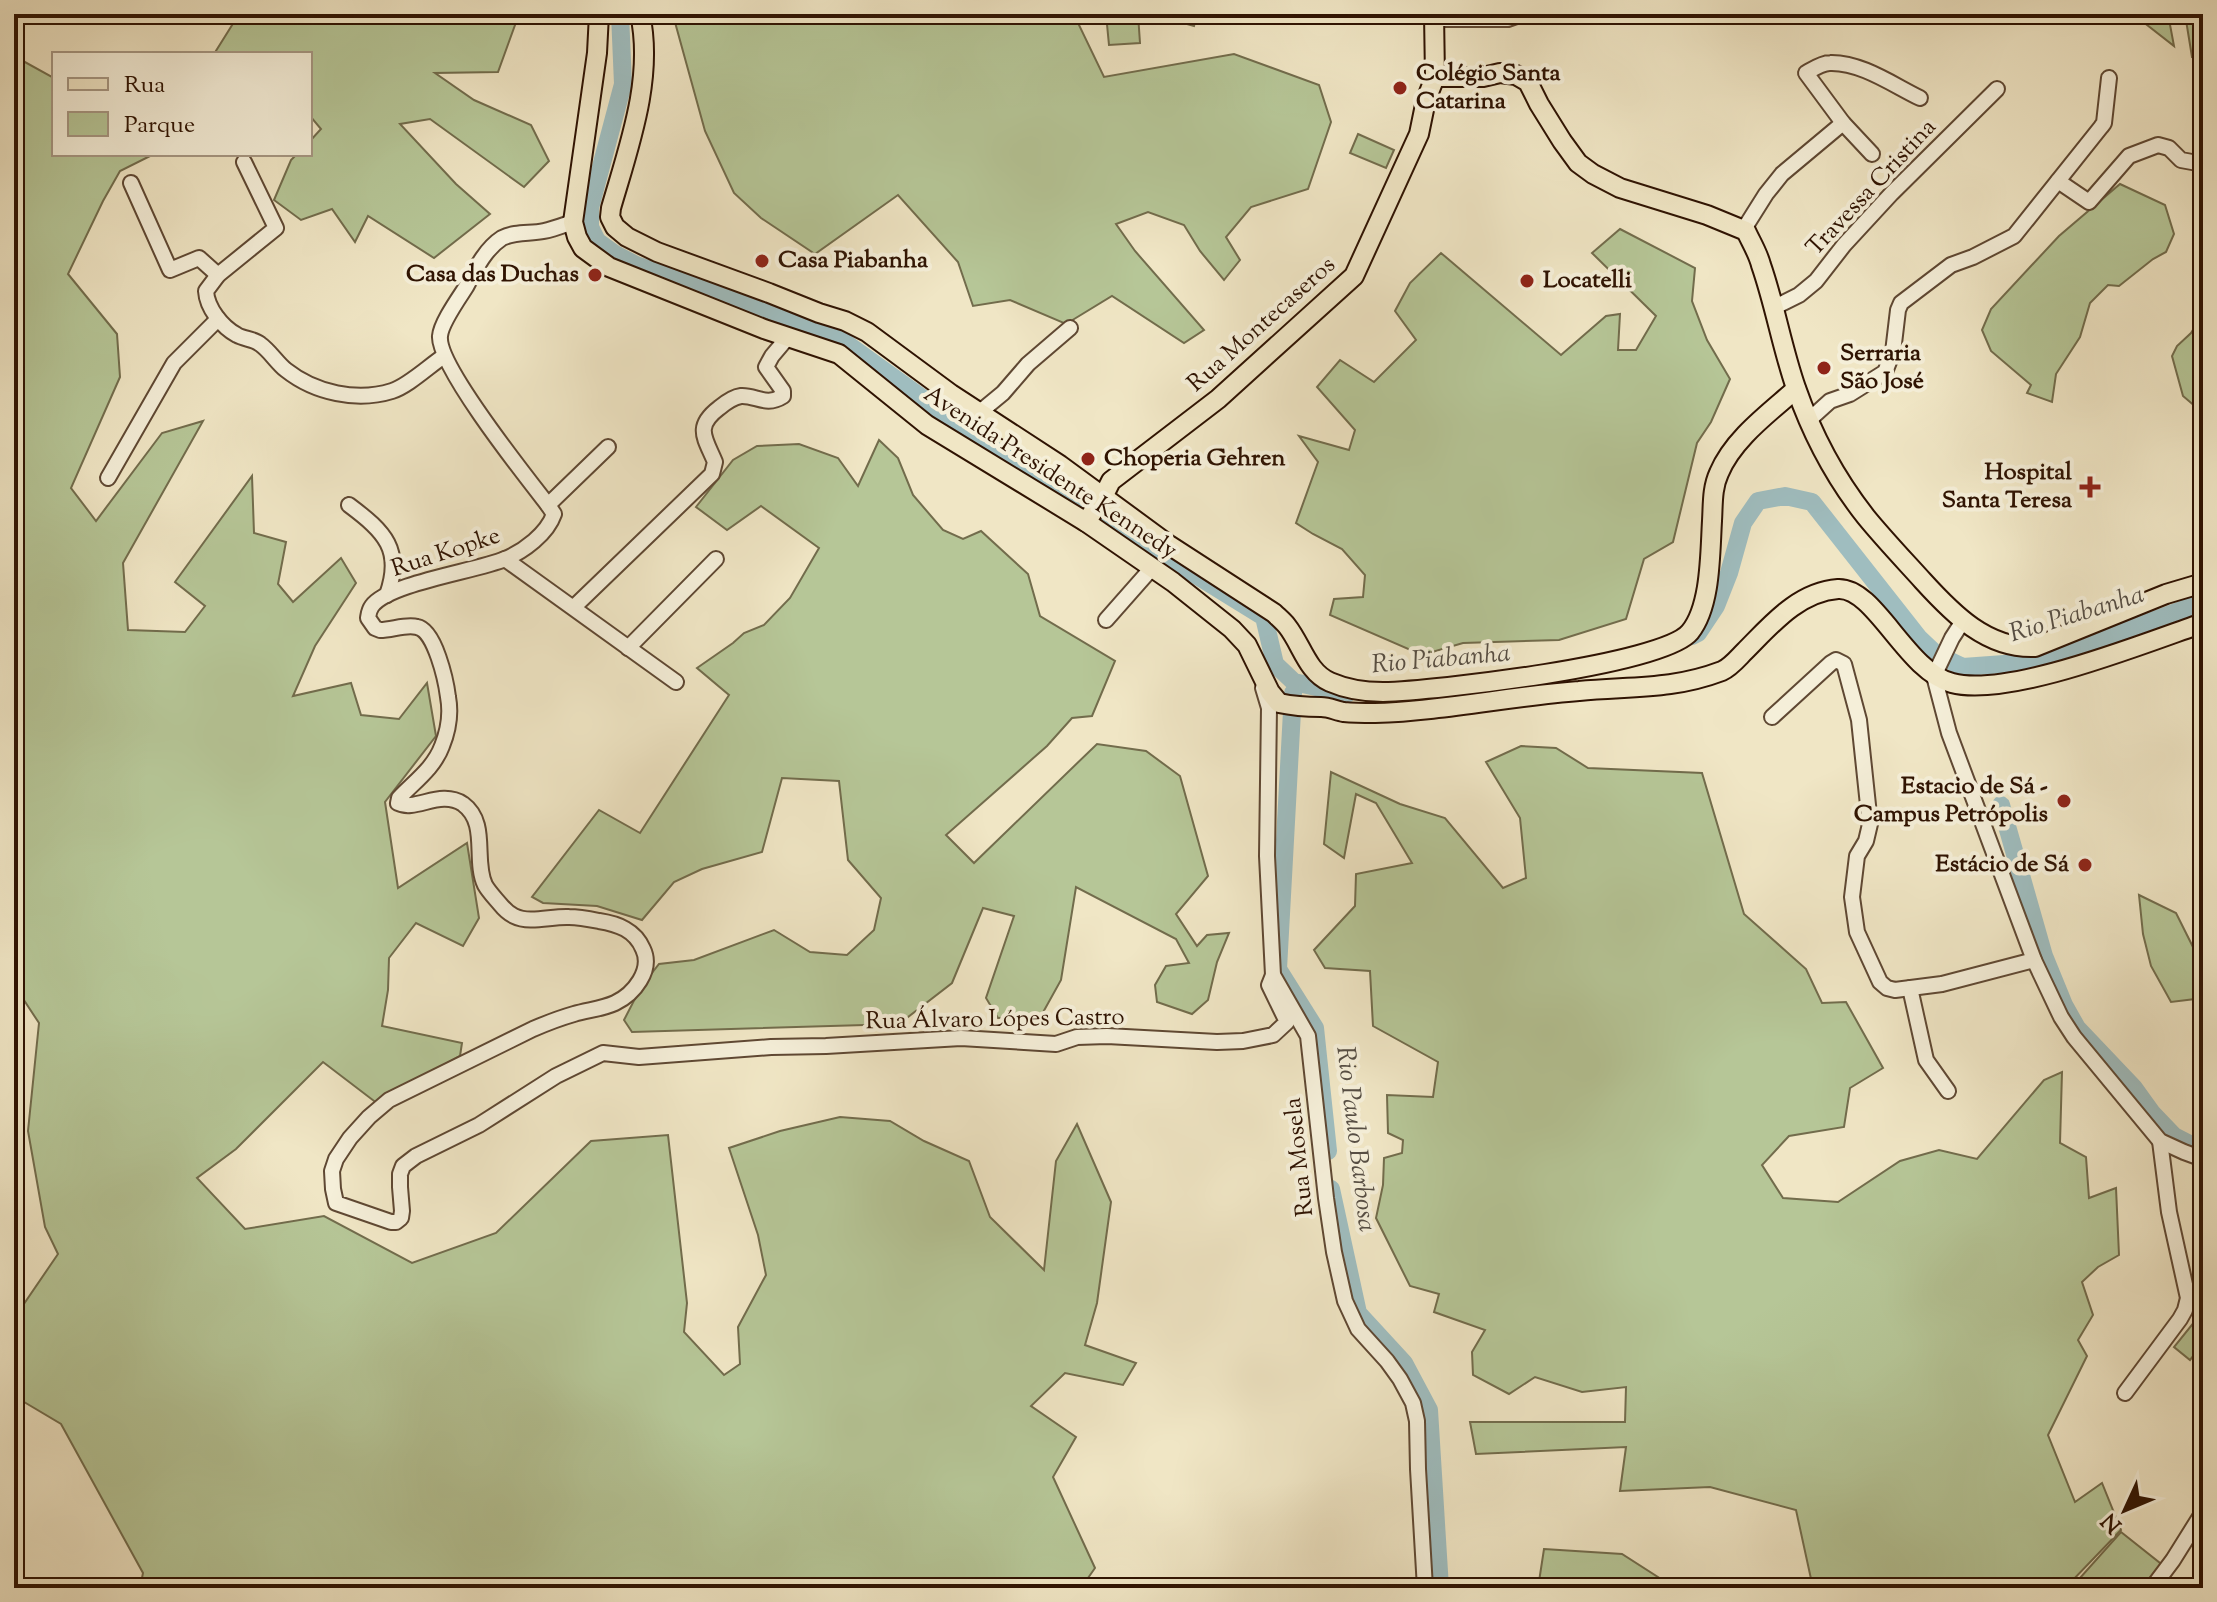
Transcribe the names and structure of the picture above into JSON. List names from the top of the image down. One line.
{"streets":{"main road":["Rua Montecaseros","Avenida Presidente Kennedy"],"street":["Travessa Cristina","Rua Kopke","Rua Álvaro Lópes Castro","Rua Mosela"]},"crossings":[["Rua Montecaseros","Avenida Presidente Kennedy"],["Avenida Presidente Kennedy","Rua Mosela"],["Rua Kopke","Rua Álvaro Lópes Castro"],["Rua Álvaro Lópes Castro","Rua Mosela"]],"water":["Rio Piabanha","Rio Paulo Barbosa"],"places":{"other":["Colégio Santa Catarina","Casa Piabanha","Casa das Duchas","Locatelli","Serraria São José","Choperia Gehren","Estacio de Sá - Campus Petrópolis","Estácio de Sá"],"health":["Hospital Santa Teresa"]},"legend":["Rua","Parque"],"north":"bottom left"}
